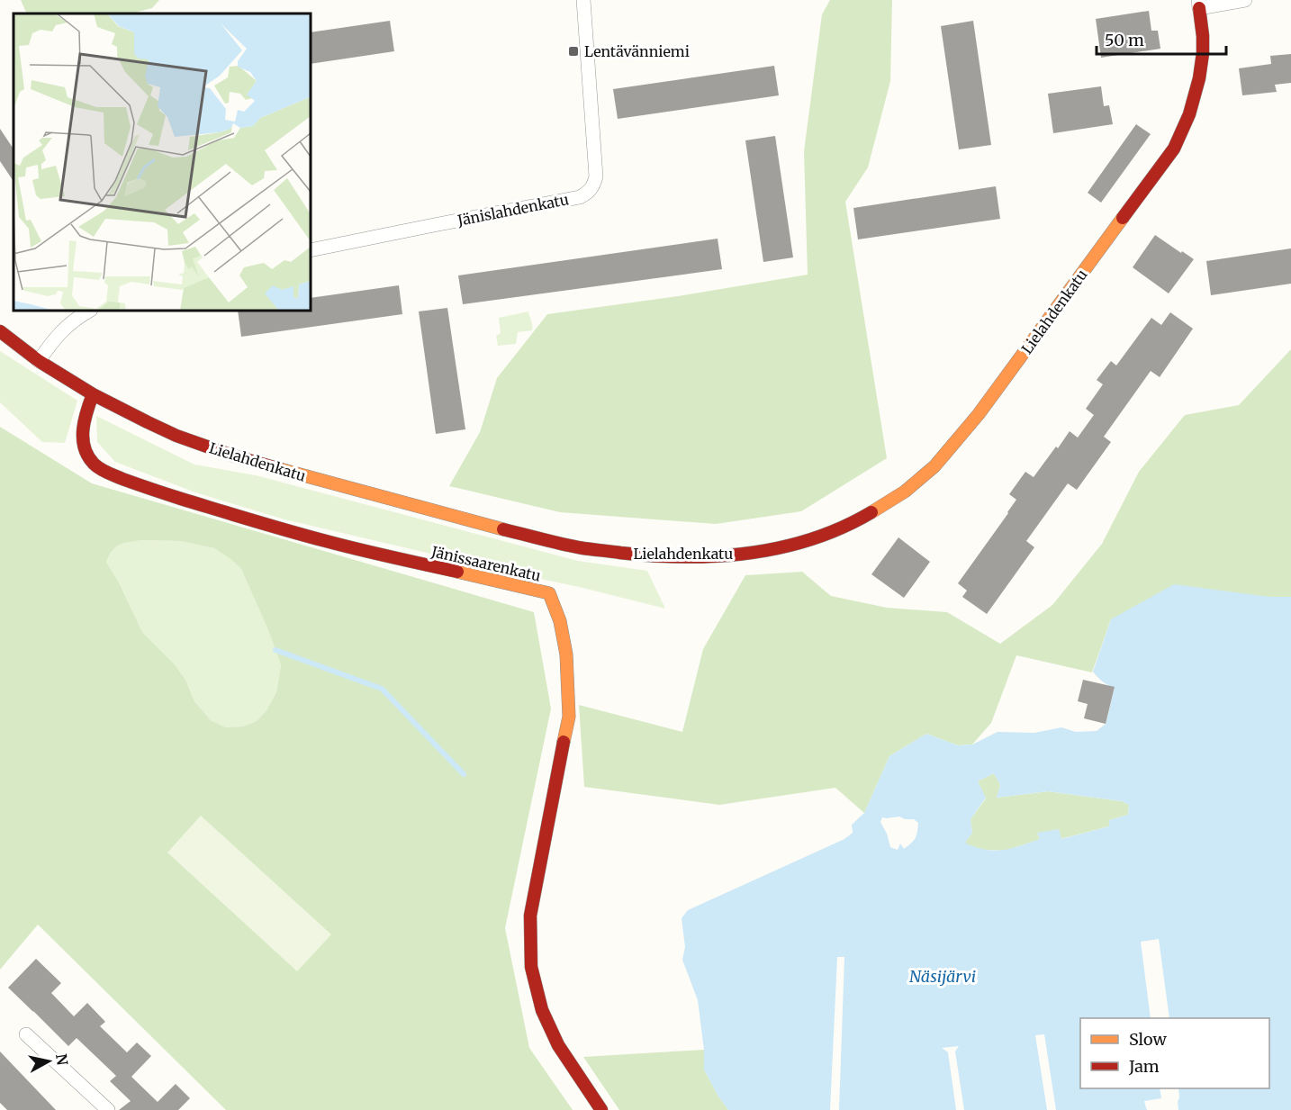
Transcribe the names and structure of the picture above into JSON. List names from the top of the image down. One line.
{"streets":{"street":["Jänislahdenkatu","Lielahdenkatu","Jänissaarenkatu"]},"crossings":[["Lielahdenkatu","Jänissaarenkatu"]],"water":["Näsijärvi"],"places":{"transit":["Lentävänniemi"]},"legend":["Slow","Jam"],"scale_bar":"50 m","north":"right"}
